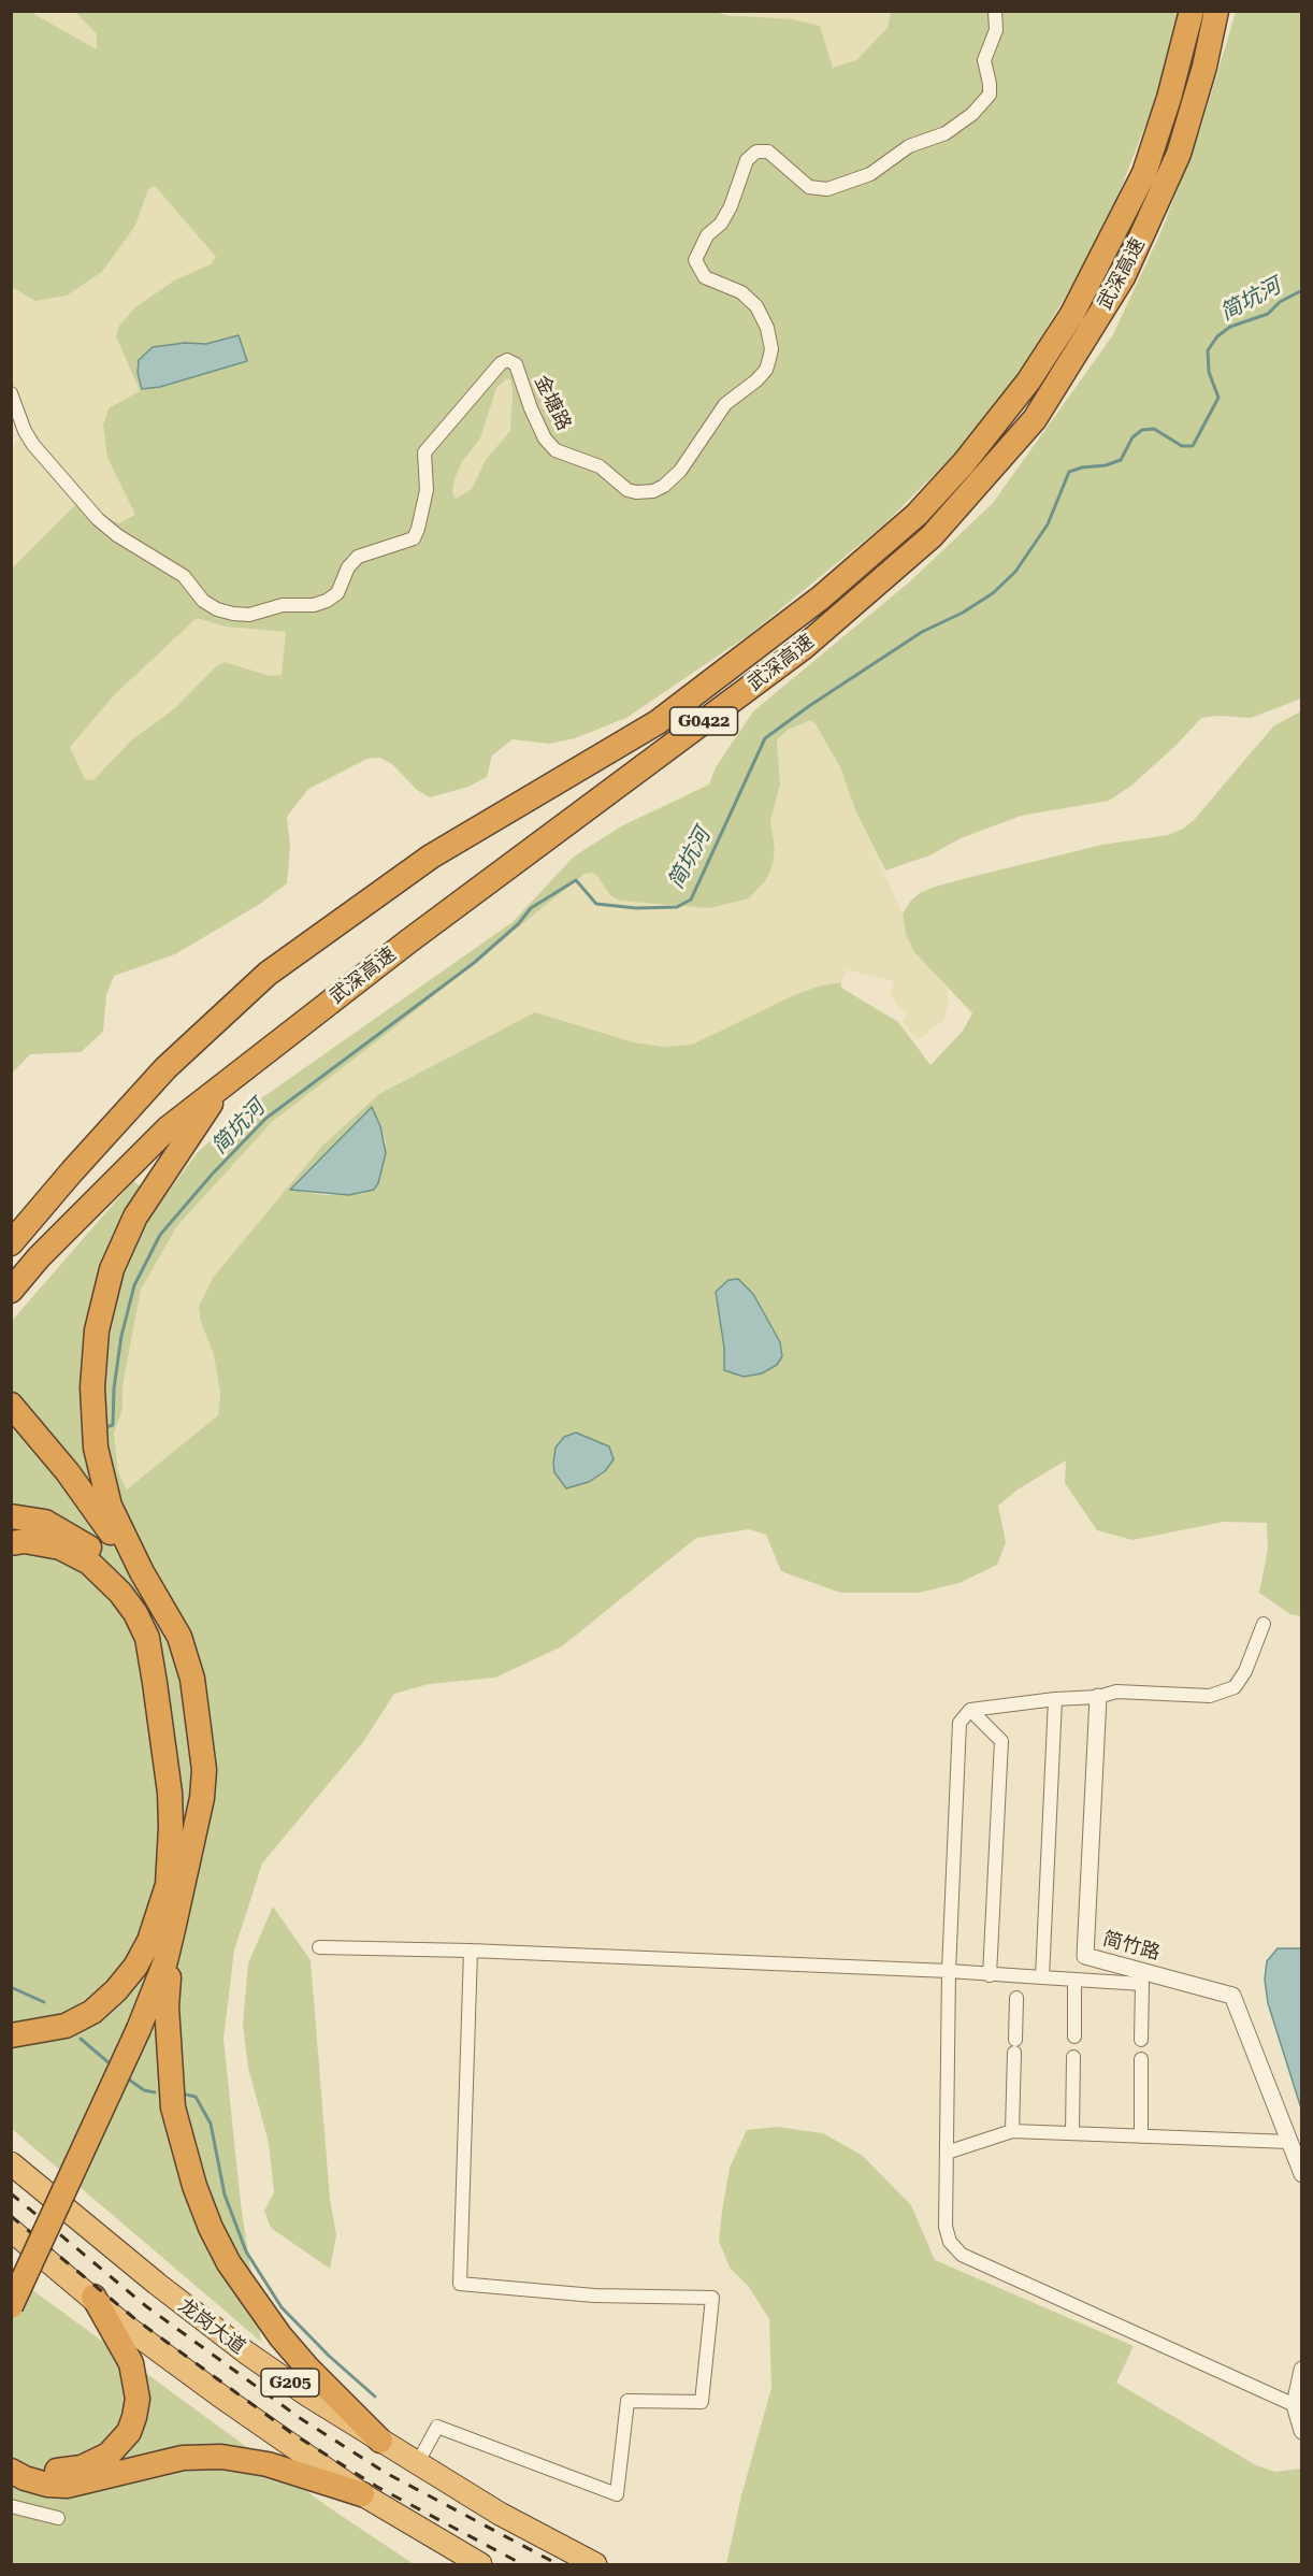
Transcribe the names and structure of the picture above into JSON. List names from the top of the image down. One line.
{"streets":{"highway":["武深高速","G0422","龙岗大道","G205"],"street":["金塘路","简竹路"]},"water":["简坑河"]}
